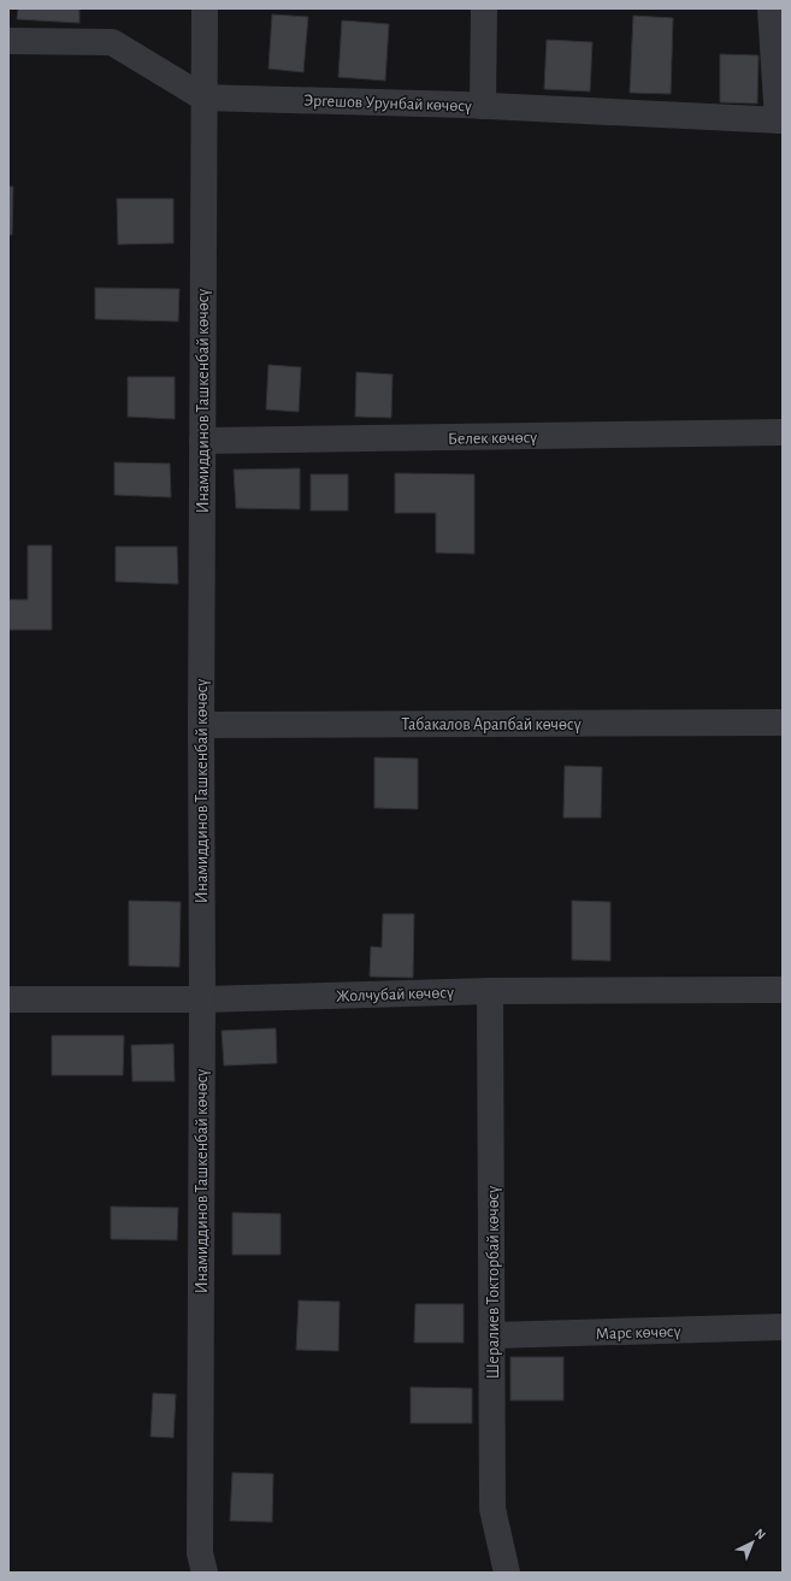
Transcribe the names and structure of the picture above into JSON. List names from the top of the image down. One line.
{"streets":{"street":["Эргешов Урунбай көчөсү","Инамиддинов Ташкенбай көчөсү","Белек көчөсү","Табакалов Арапбай көчөсү","Жолчубай көчөсү","Шералиев Токторбай көчөсү","Марс көчөсү"]},"crossings":[["Эргешов Урунбай көчөсү","Инамиддинов Ташкенбай көчөсү"],["Инамиддинов Ташкенбай көчөсү","Белек көчөсү"],["Инамиддинов Ташкенбай көчөсү","Табакалов Арапбай көчөсү"],["Инамиддинов Ташкенбай көчөсү","Жолчубай көчөсү"],["Жолчубай көчөсү","Шералиев Токторбай көчөсү"],["Шералиев Токторбай көчөсү","Марс көчөсү"]],"north":"top right"}
